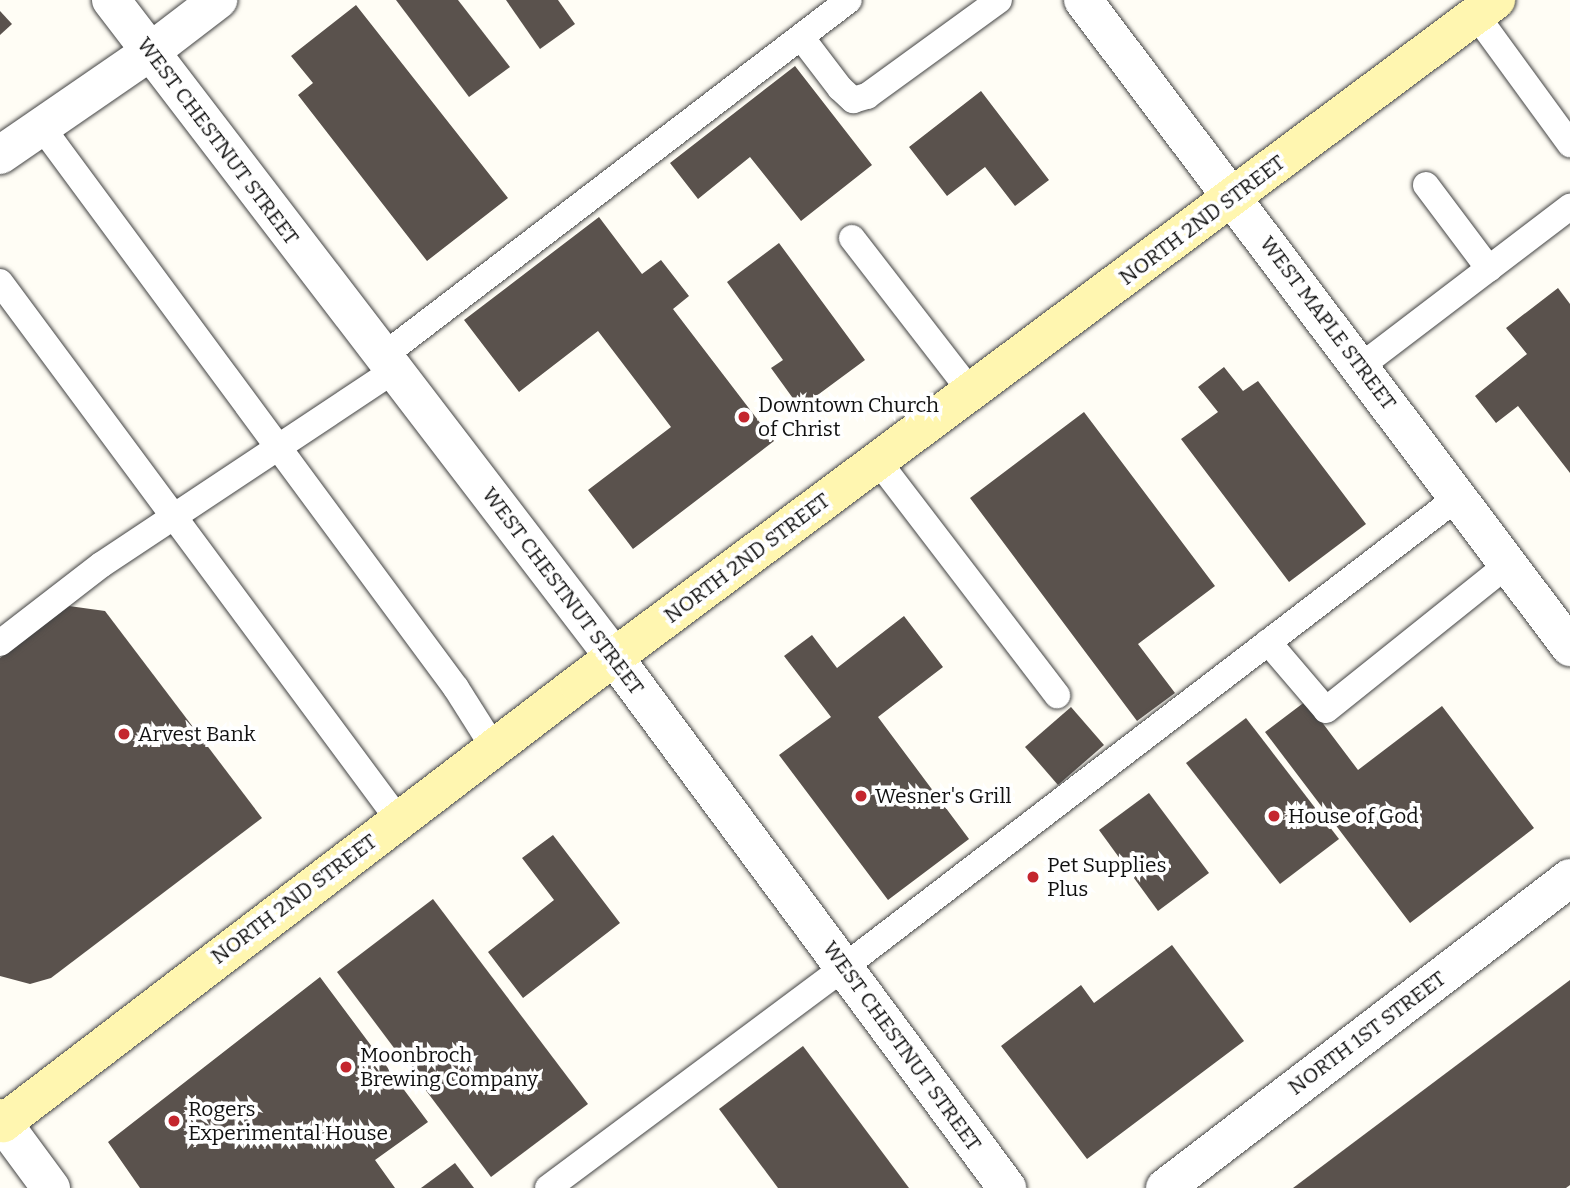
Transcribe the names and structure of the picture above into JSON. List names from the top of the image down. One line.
{"streets":{"main road":["NORTH 2ND STREET"],"street":["WEST CHESTNUT STREET","WEST MAPLE STREET","NORTH 1ST STREET"]},"crossings":[["WEST CHESTNUT STREET","NORTH 2ND STREET"],["NORTH 2ND STREET","WEST MAPLE STREET"]],"places":["Downtown Church of Christ","Arvest Bank","Wesner's Grill","House of God","Pet Supplies Plus","Moonbroch Brewing Company","Rogers Experimental House"]}
